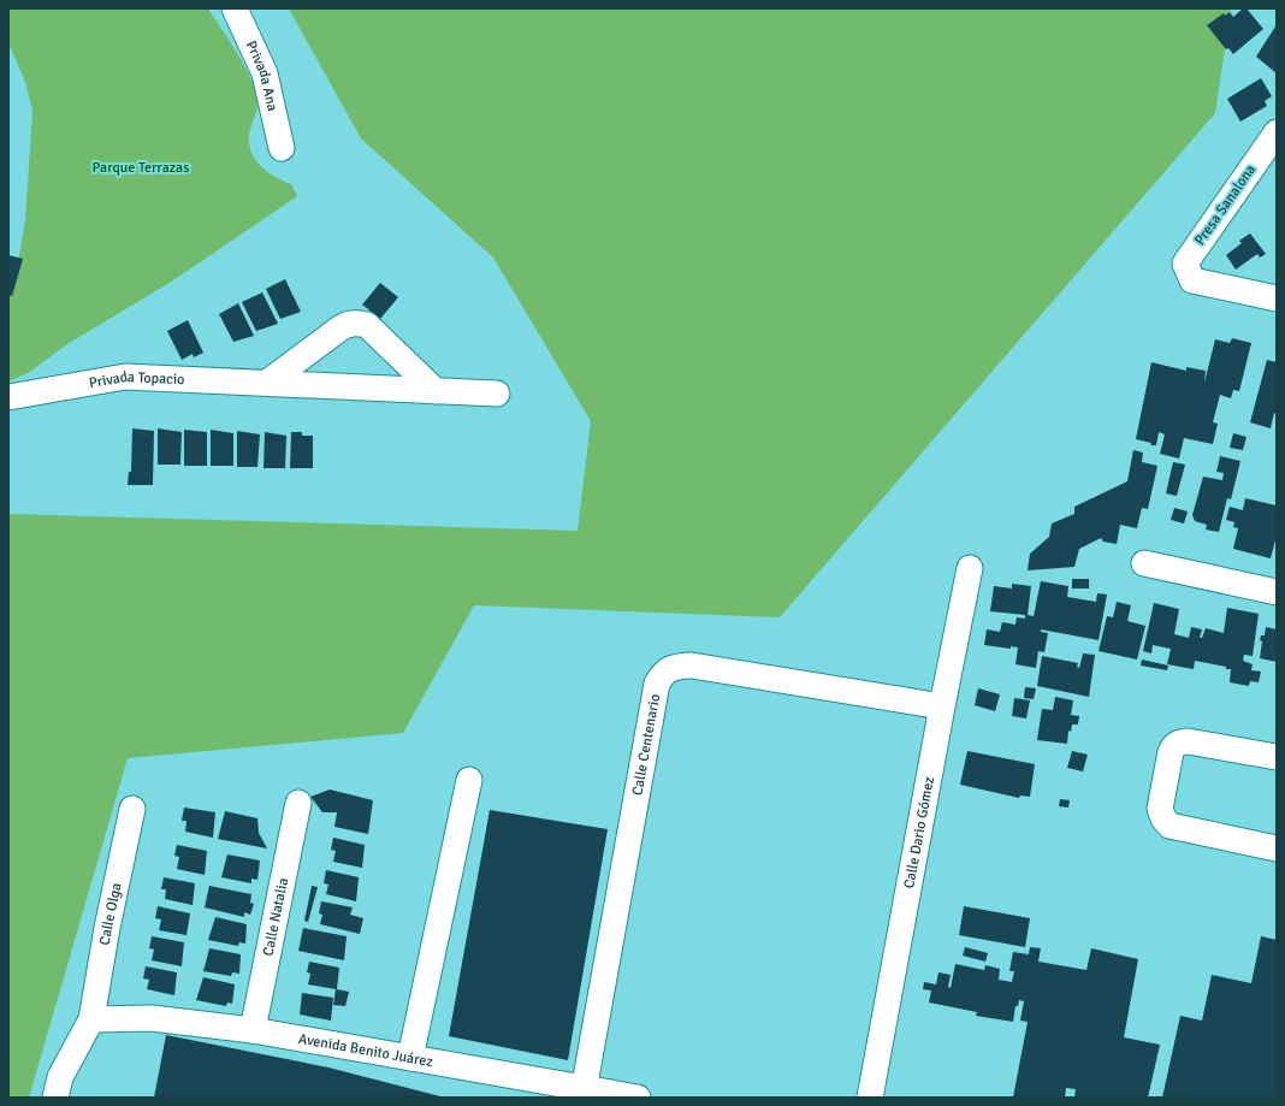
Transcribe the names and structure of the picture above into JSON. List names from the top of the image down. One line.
{"streets":{"street":["Privada Ana","Presa Sanalona","Privada Topacio","Calle Centenario","Calle Dario Gómez","Calle Olga","Calle Natalia","Avenida Benito Juárez"]},"crossings":[["Calle Centenario","Calle Dario Gómez"],["Calle Centenario","Avenida Benito Juárez"],["Calle Olga","Avenida Benito Juárez"],["Calle Natalia","Avenida Benito Juárez"]],"parks":["Parque Terrazas"]}
